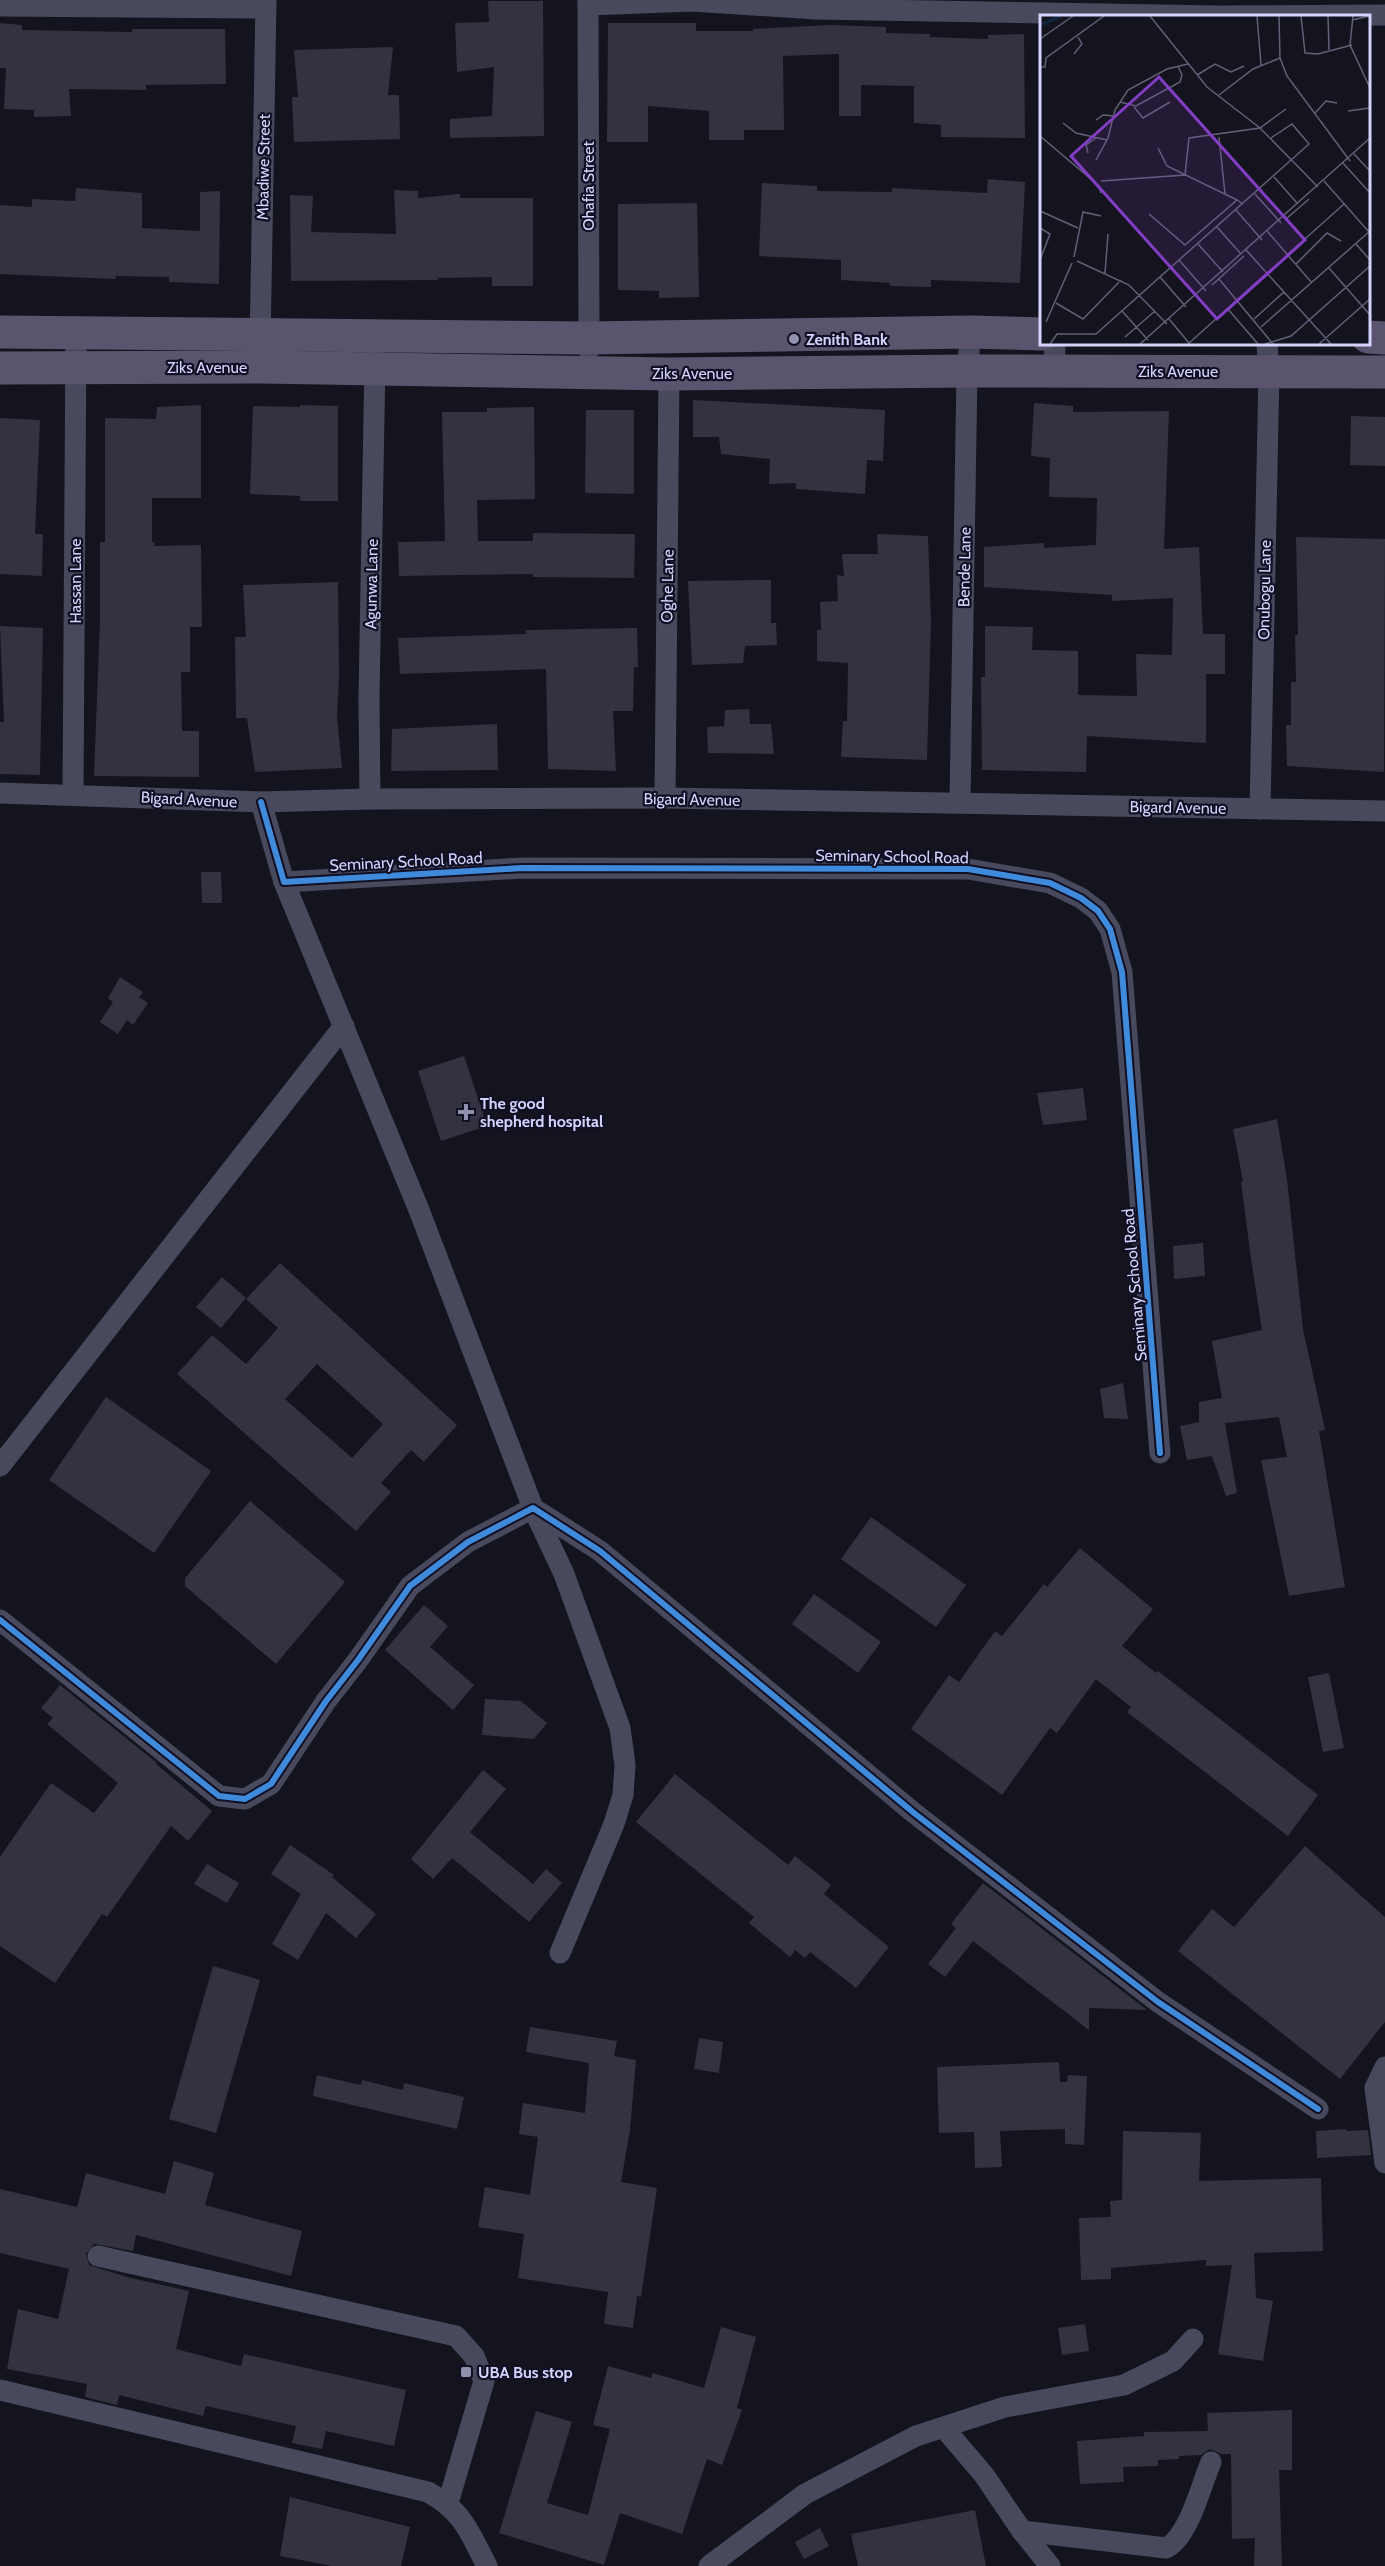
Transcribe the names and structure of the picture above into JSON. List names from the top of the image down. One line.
{"streets":{"main road":["Ziks Avenue"],"street":["Mbadiwe Street","Ohafia Street","Bende Lane","Hassan Lane","Agunwa Lane","Oghe Lane","Onubogu Lane","Bigard Avenue","Seminary School Road"]},"crossings":[["Mbadiwe Street","Ziks Avenue"],["Ohafia Street","Ziks Avenue"],["Ziks Avenue","Bende Lane"],["Ziks Avenue","Hassan Lane"],["Ziks Avenue","Agunwa Lane"],["Ziks Avenue","Oghe Lane"],["Ziks Avenue","Onubogu Lane"],["Bende Lane","Bigard Avenue"],["Hassan Lane","Bigard Avenue"],["Agunwa Lane","Bigard Avenue"],["Oghe Lane","Bigard Avenue"],["Onubogu Lane","Bigard Avenue"]],"places":{"other":["Zenith Bank"],"health":["The good shepherd hospital"],"transit":["UBA Bus stop"]}}
